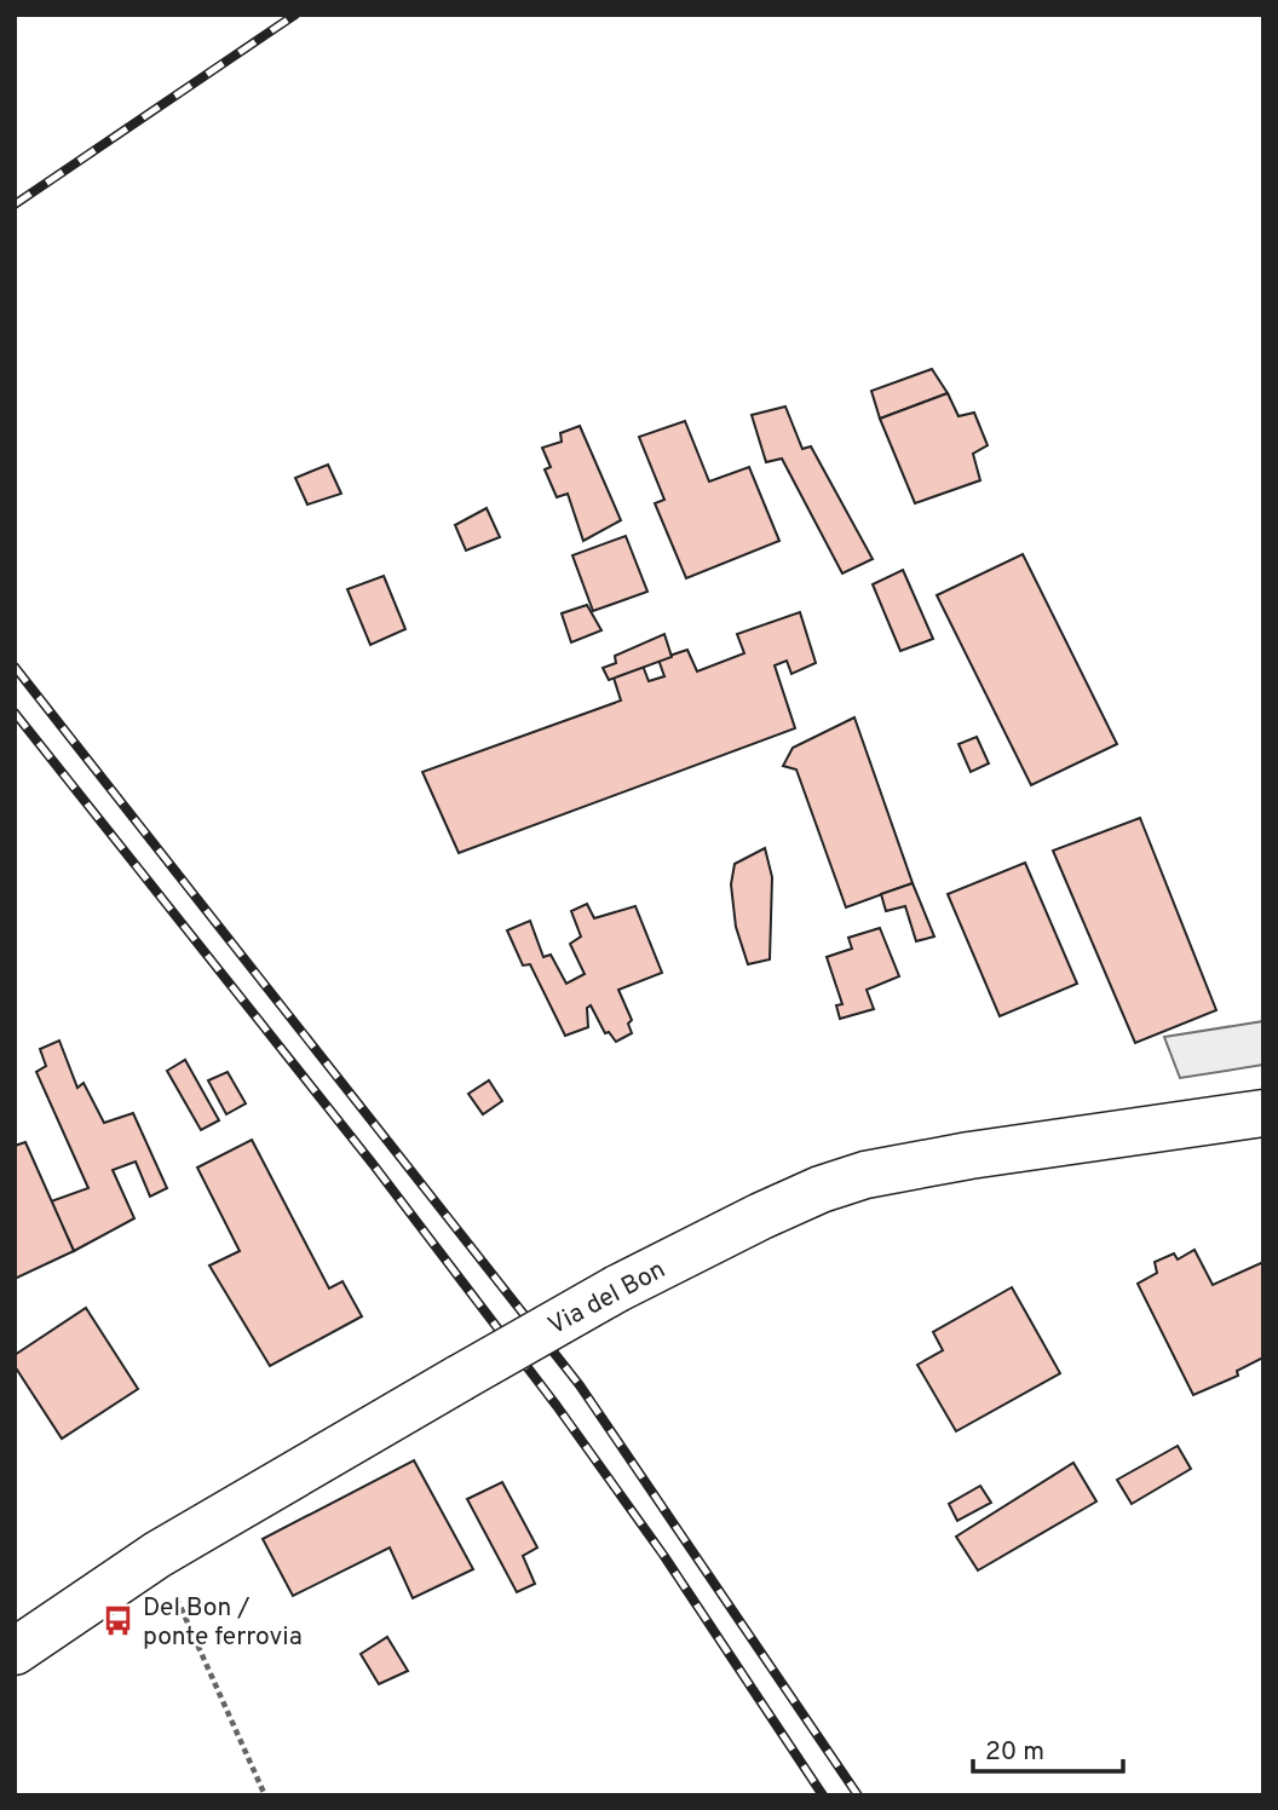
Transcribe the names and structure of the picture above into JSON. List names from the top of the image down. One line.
{"streets":{"street":["Via del Bon"]},"places":{"bus stop":["Del Bon / ponte ferrovia"]},"scale_bar":"20 m"}
